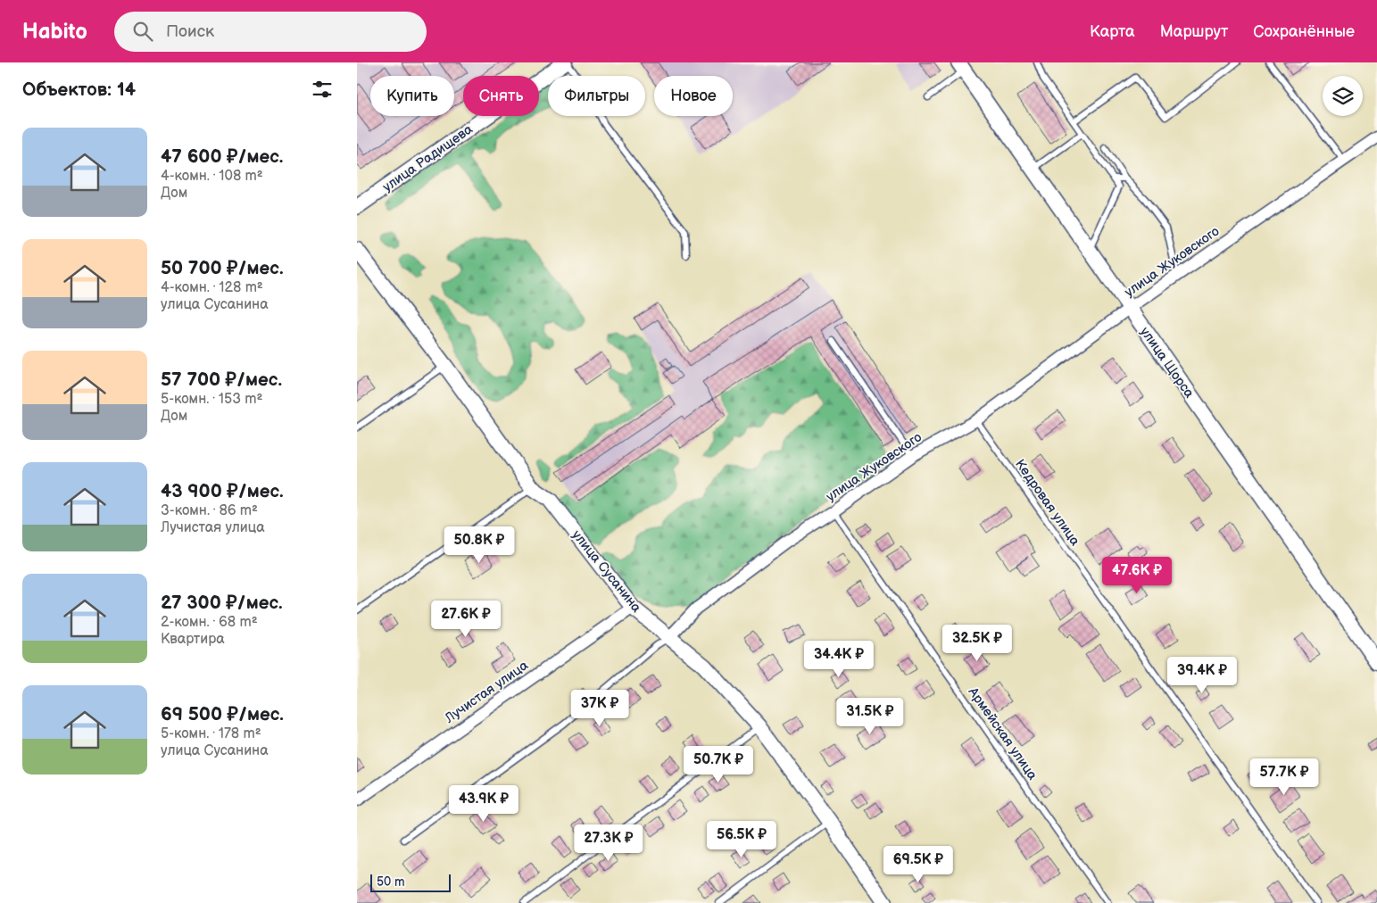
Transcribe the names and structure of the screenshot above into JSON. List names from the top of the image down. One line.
{"streets":{"street":["улица Радищева","улица Жуковского","улица Щорса","улица Сусанина","Лучистая улица"],"lane":["Кедровая улица","Армейская улица"]},"crossings":[["улица Жуковского","улица Щорса"],["улица Жуковского","Кедровая улица"],["улица Жуковского","улица Сусанина"],["улица Жуковского","Армейская улица"],["улица Сусанина","Лучистая улица"]],"scale_bar":"50 m","page":{"header":"Habito","search":"Поиск","nav":["Карта","Маршрут","Сохранённые"],"heading":"Объектов: 14","chip":["Купить","Снять","Фильтры","Новое"],"list":[{"name":"47 600 ₽/мес.","note":"4-комн. · 108 m² · Дом"},{"name":"50 700 ₽/мес.","note":"4-комн. · 128 m² · улица Сусанина"},{"name":"57 700 ₽/мес.","note":"5-комн. · 153 m² · Дом"},{"name":"43 900 ₽/мес.","note":"3-комн. · 86 m² · Лучистая улица"},{"name":"27 300 ₽/мес.","note":"2-комн. · 68 m² · Квартира"},{"name":"69 500 ₽/мес.","note":"5-комн. · 178 m² · улица Сусанина"}],"price":["50.8K ₽","47.6K ₽","27.6K ₽","32.5K ₽","34.4K ₽","39.4K ₽","37K ₽","31.5K ₽","50.7K ₽","57.7K ₽","43.9K ₽","56.5K ₽","27.3K ₽","69.5K ₽"],"scale":"50 m"}}
